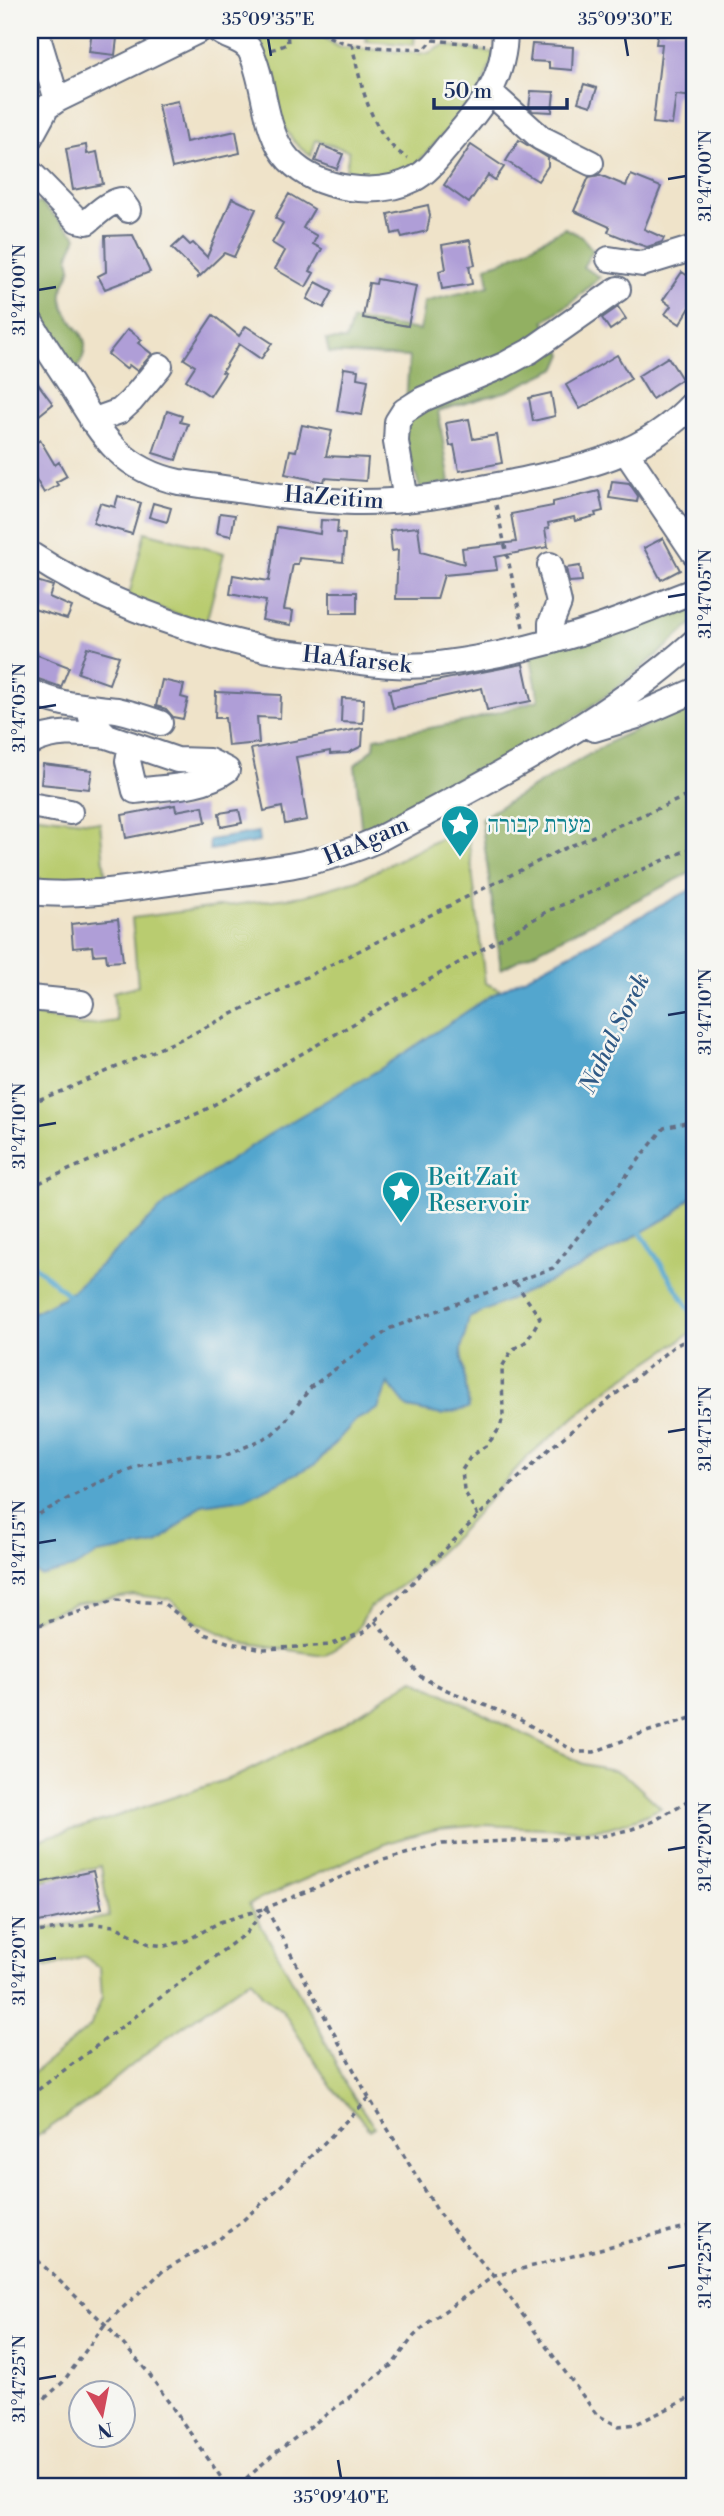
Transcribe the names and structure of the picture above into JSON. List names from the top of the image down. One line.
{"streets":{"street":["HaZeitim","HaAfarsek","HaAgam"]},"water":["Nahal Sorek"],"places":{"place":["מערת קבורה","Beit Zait Reservoir"]},"scale_bar":"50 m","north":"bottom","coordinates":["35°09'35\"E","35°09'30\"E","31°47'00\"N","31°47'05\"N","31°47'10\"N","31°47'15\"N","31°47'20\"N","31°47'25\"N","35°09'40\"E"]}
